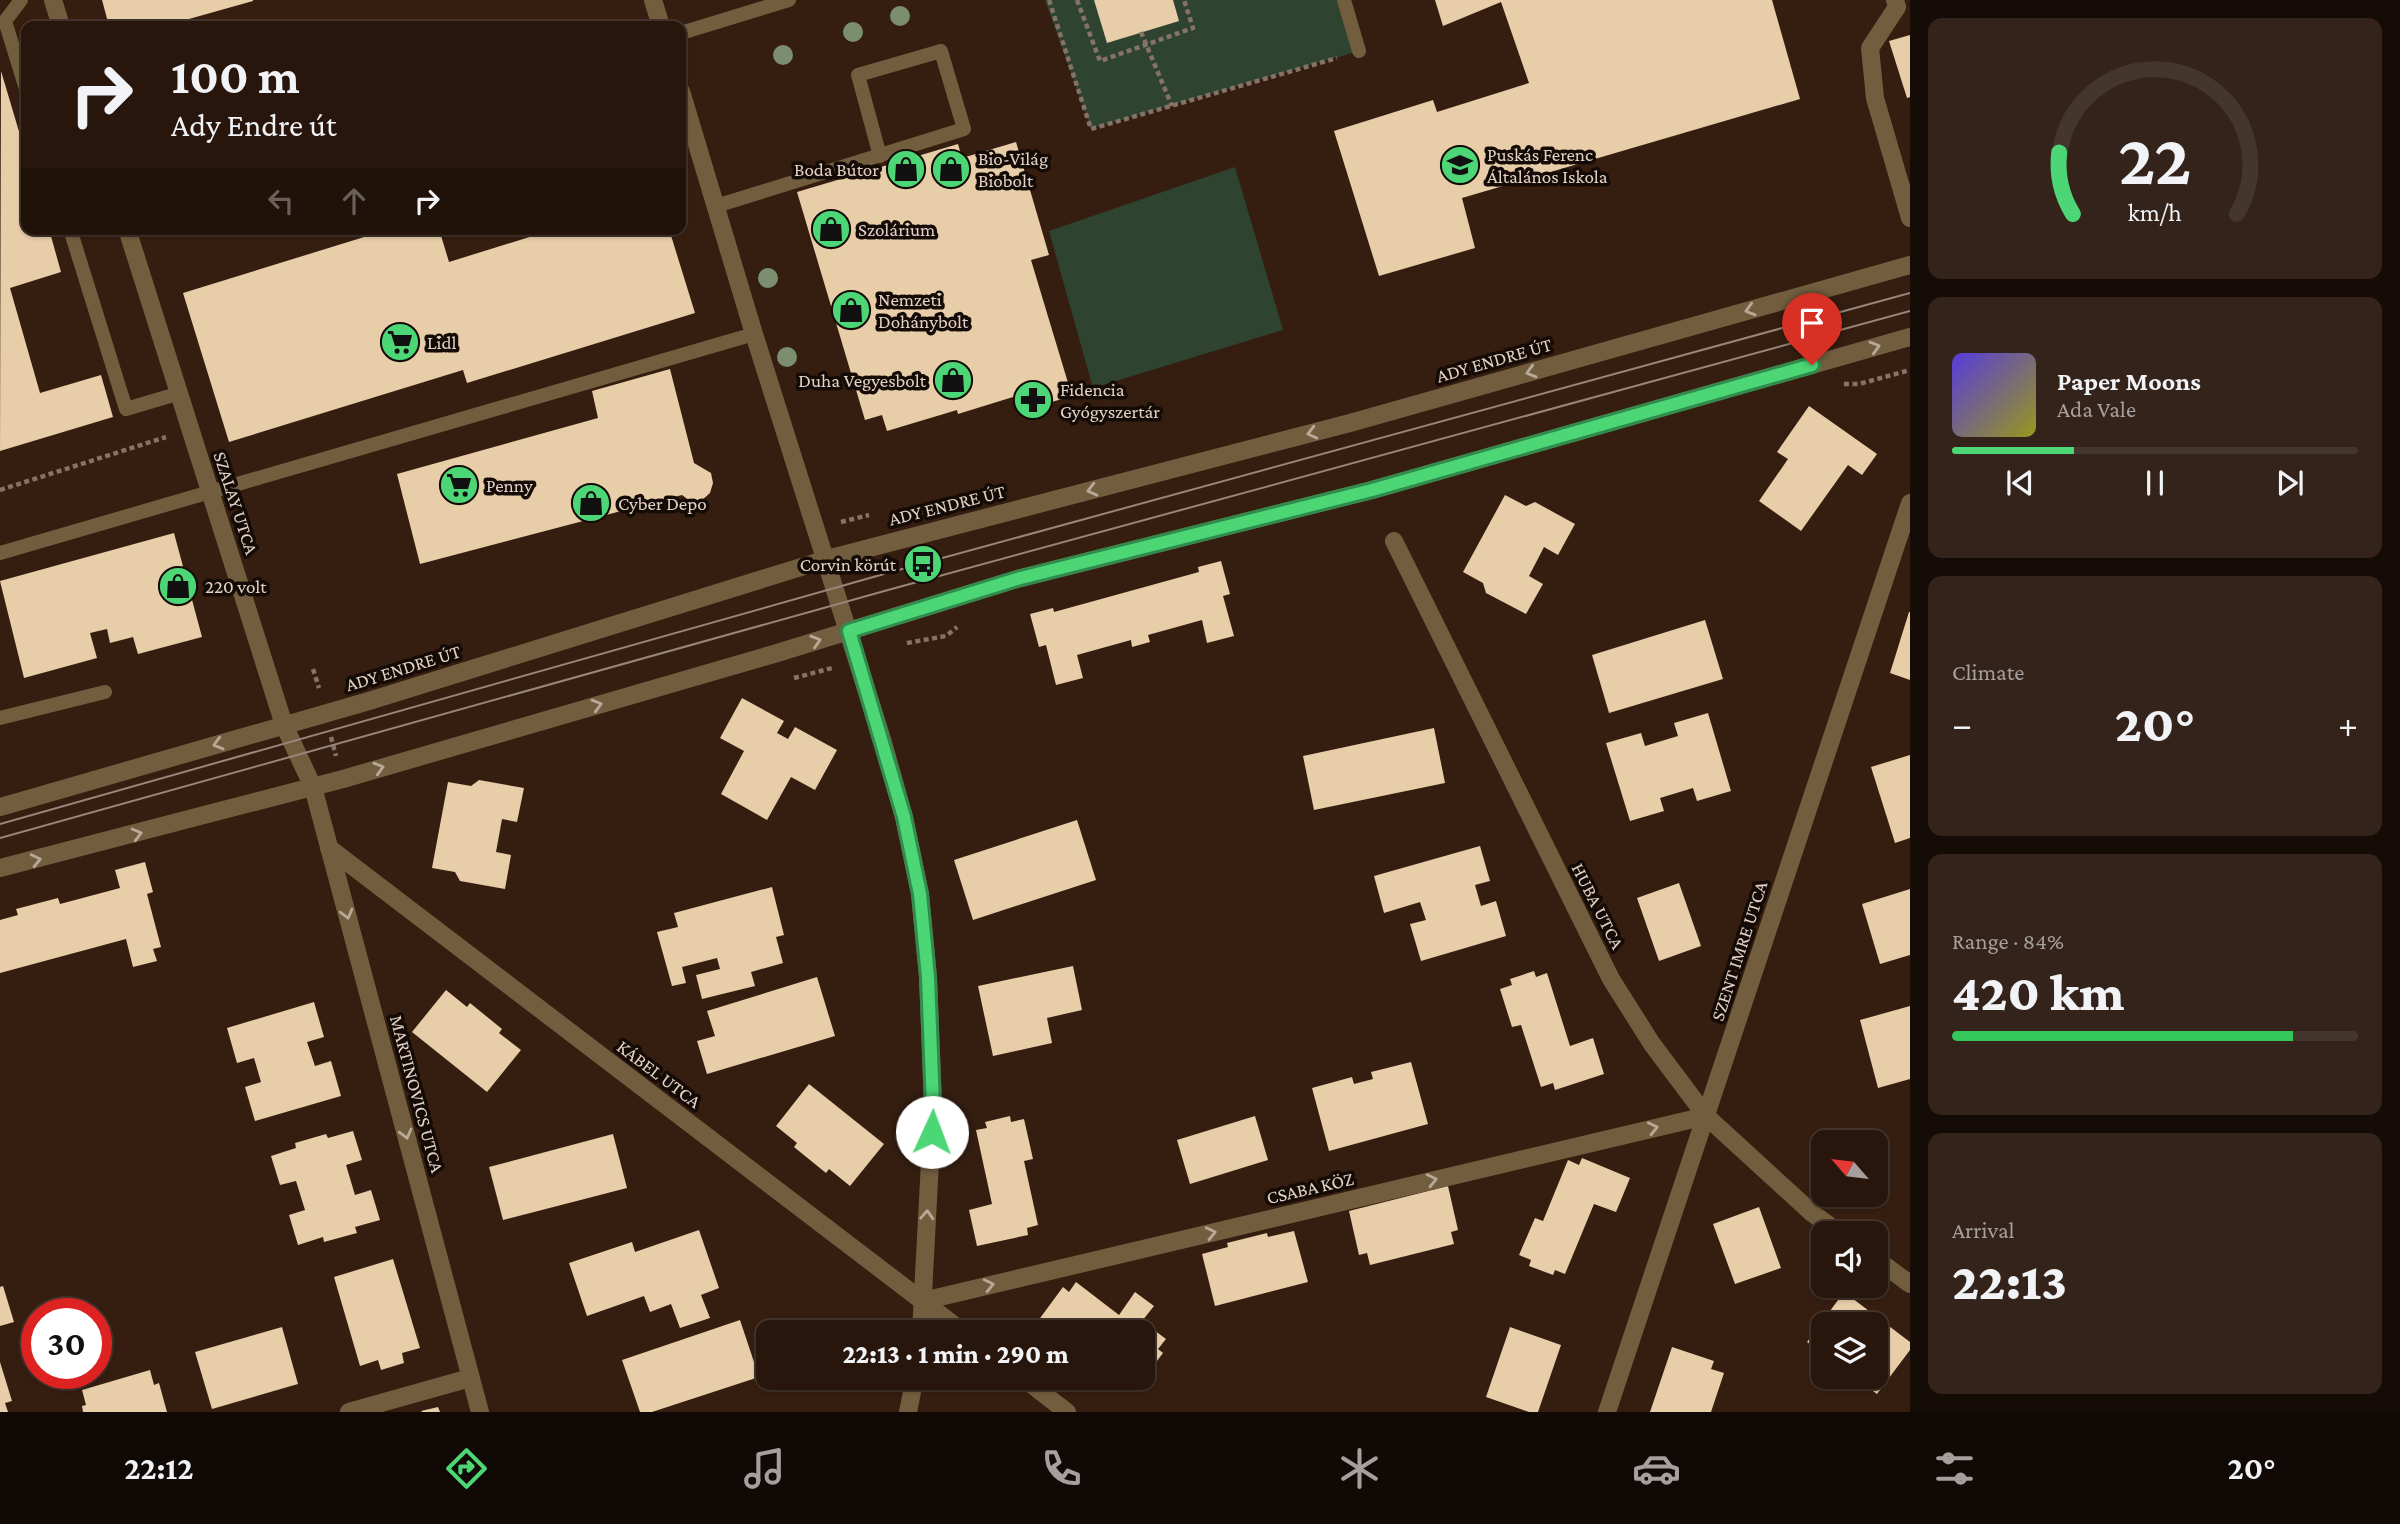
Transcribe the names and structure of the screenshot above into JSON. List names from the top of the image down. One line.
{"streets":{"street":["ADY ENDRE ÚT","SZALAY UTCA","HUBA UTCA","SZENT IMRE UTCA","KÁBEL UTCA","MARTINOVICS UTCA","CSABA KÖZ"]},"crossings":[["ADY ENDRE ÚT","SZALAY UTCA"],["SZALAY UTCA","MARTINOVICS UTCA"],["HUBA UTCA","SZENT IMRE UTCA"],["HUBA UTCA","CSABA KÖZ"],["SZENT IMRE UTCA","CSABA KÖZ"],["KÁBEL UTCA","MARTINOVICS UTCA"],["KÁBEL UTCA","CSABA KÖZ"]],"one_way":["MARTINOVICS UTCA","CSABA KÖZ"],"places":{"school or university":["Puskás Ferenc Általános Iskola"],"shop":["Boda Bútor","Bio-Világ Biobolt","Szolárium","Nemzeti Dohánybolt","Duha Vegyesbolt","Cyber Depo","220 volt"],"supermarket":["Lidl","Penny"],"pharmacy":["Fidencia Gyógyszertár"],"bus stop":["Corvin körút"]},"north":"top left","page":{"turn":["100 m","Ady Endre út"],"song":["Paper Moons","Ada Vale"],"tile":["Climate",["Range · 84%","420 km"],["Arrival","22:13"]],"heat":["−","20°","+"],"limit":"30","trip":"22:13 · 1 min · 290 m","tabs":["22:12","20°"],"gauge":["22","km/h"]}}
